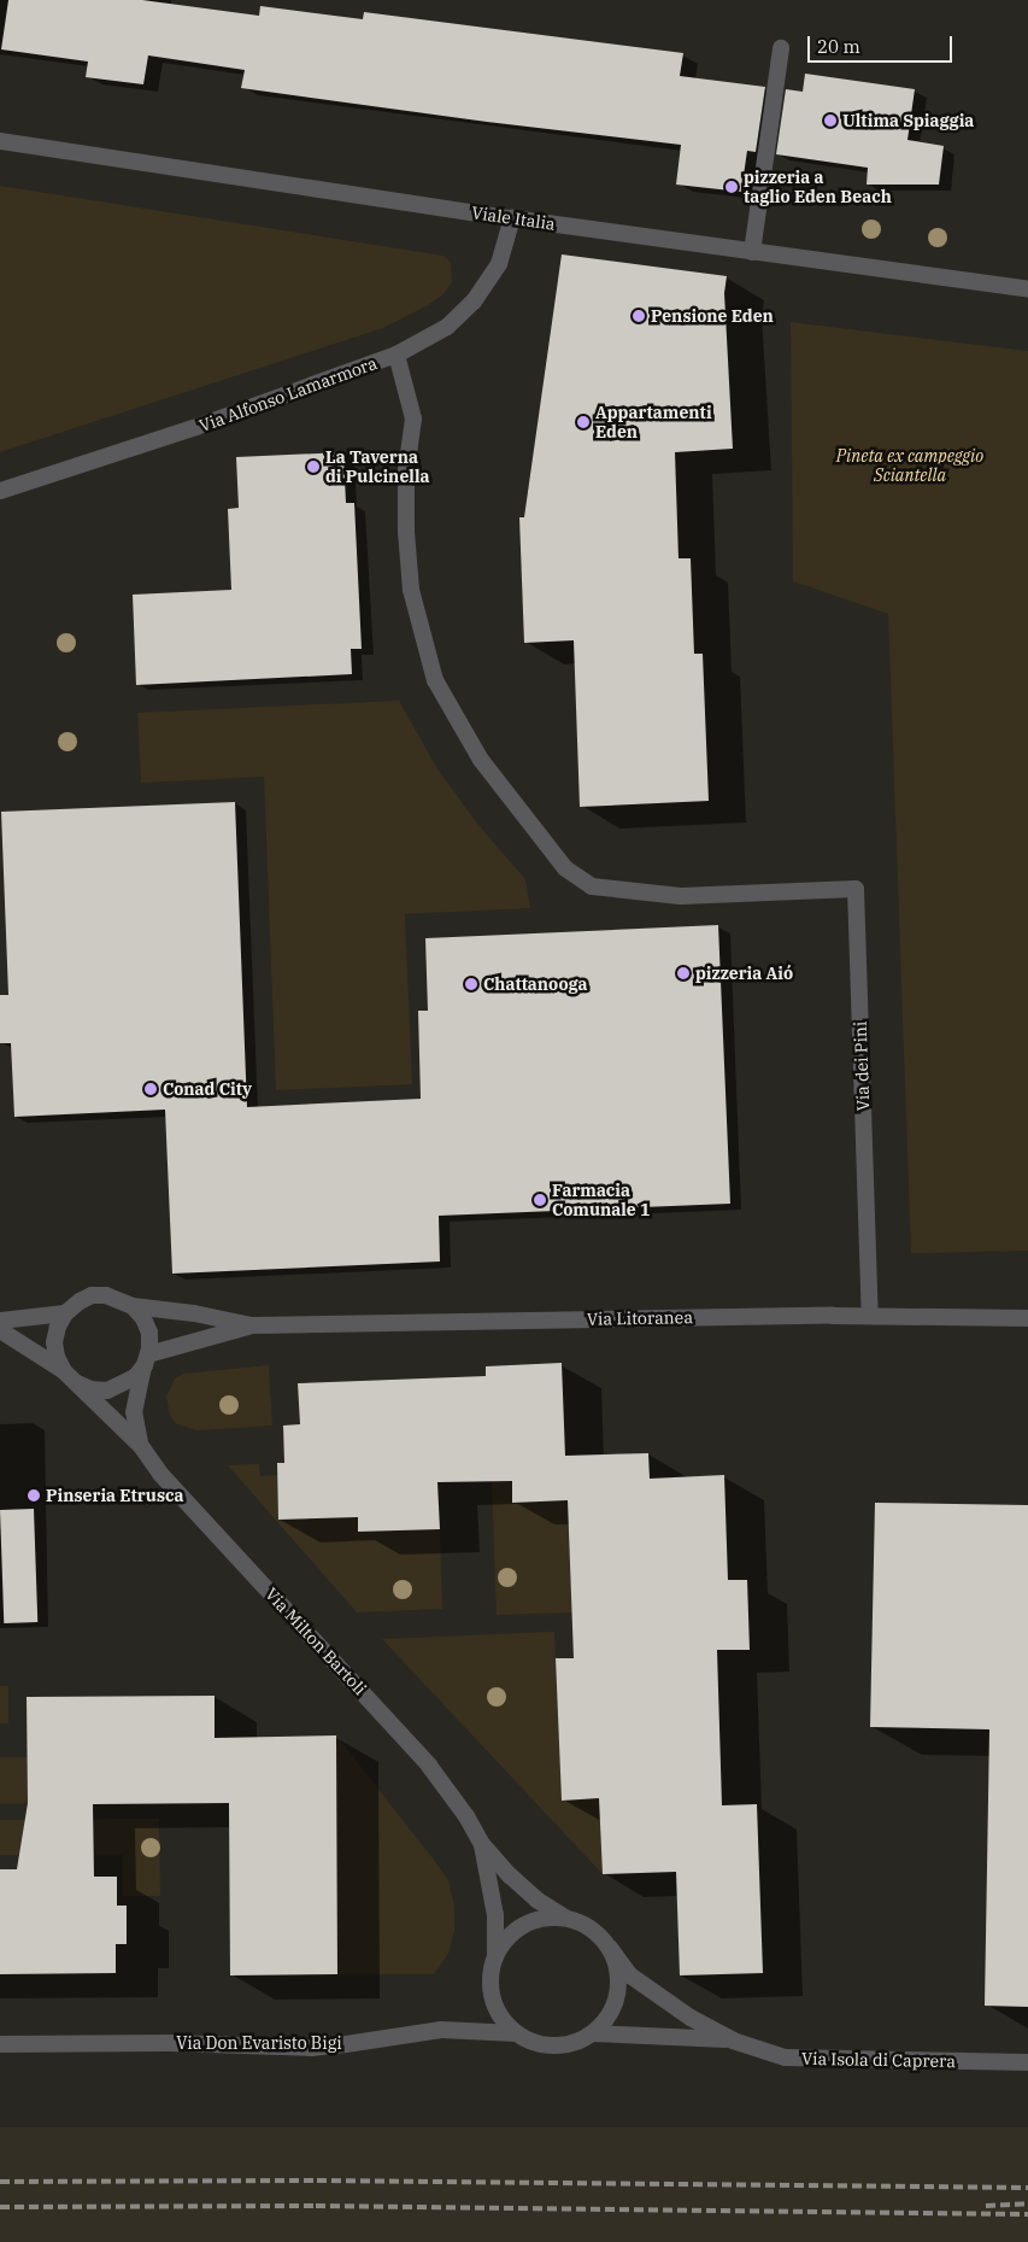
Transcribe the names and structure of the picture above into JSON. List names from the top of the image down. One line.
{"streets":{"street":["Viale Italia","Via Alfonso Lamarmora","Via dei Pini","Via Litoranea","Via Milton Bartoli","Via Don Evaristo Bigi","Via Isola di Caprera"]},"crossings":[["Viale Italia","Via Alfonso Lamarmora"],["Via Alfonso Lamarmora","Via dei Pini"],["Via dei Pini","Via Litoranea"],["Via Litoranea","Via Milton Bartoli"],["Via Milton Bartoli","Via Don Evaristo Bigi"],["Via Milton Bartoli","Via Isola di Caprera"],["Via Don Evaristo Bigi","Via Isola di Caprera"]],"parks":["Pineta ex campeggio Sciantella"],"places":["Ultima Spiaggia","pizzeria a taglio Eden Beach","Pensione Eden","Appartamenti Eden","La Taverna di Pulcinella","pizzeria Aió","Chattanooga","Conad City","Farmacia Comunale 1","Pinseria Etrusca"],"scale_bar":"20 m"}
